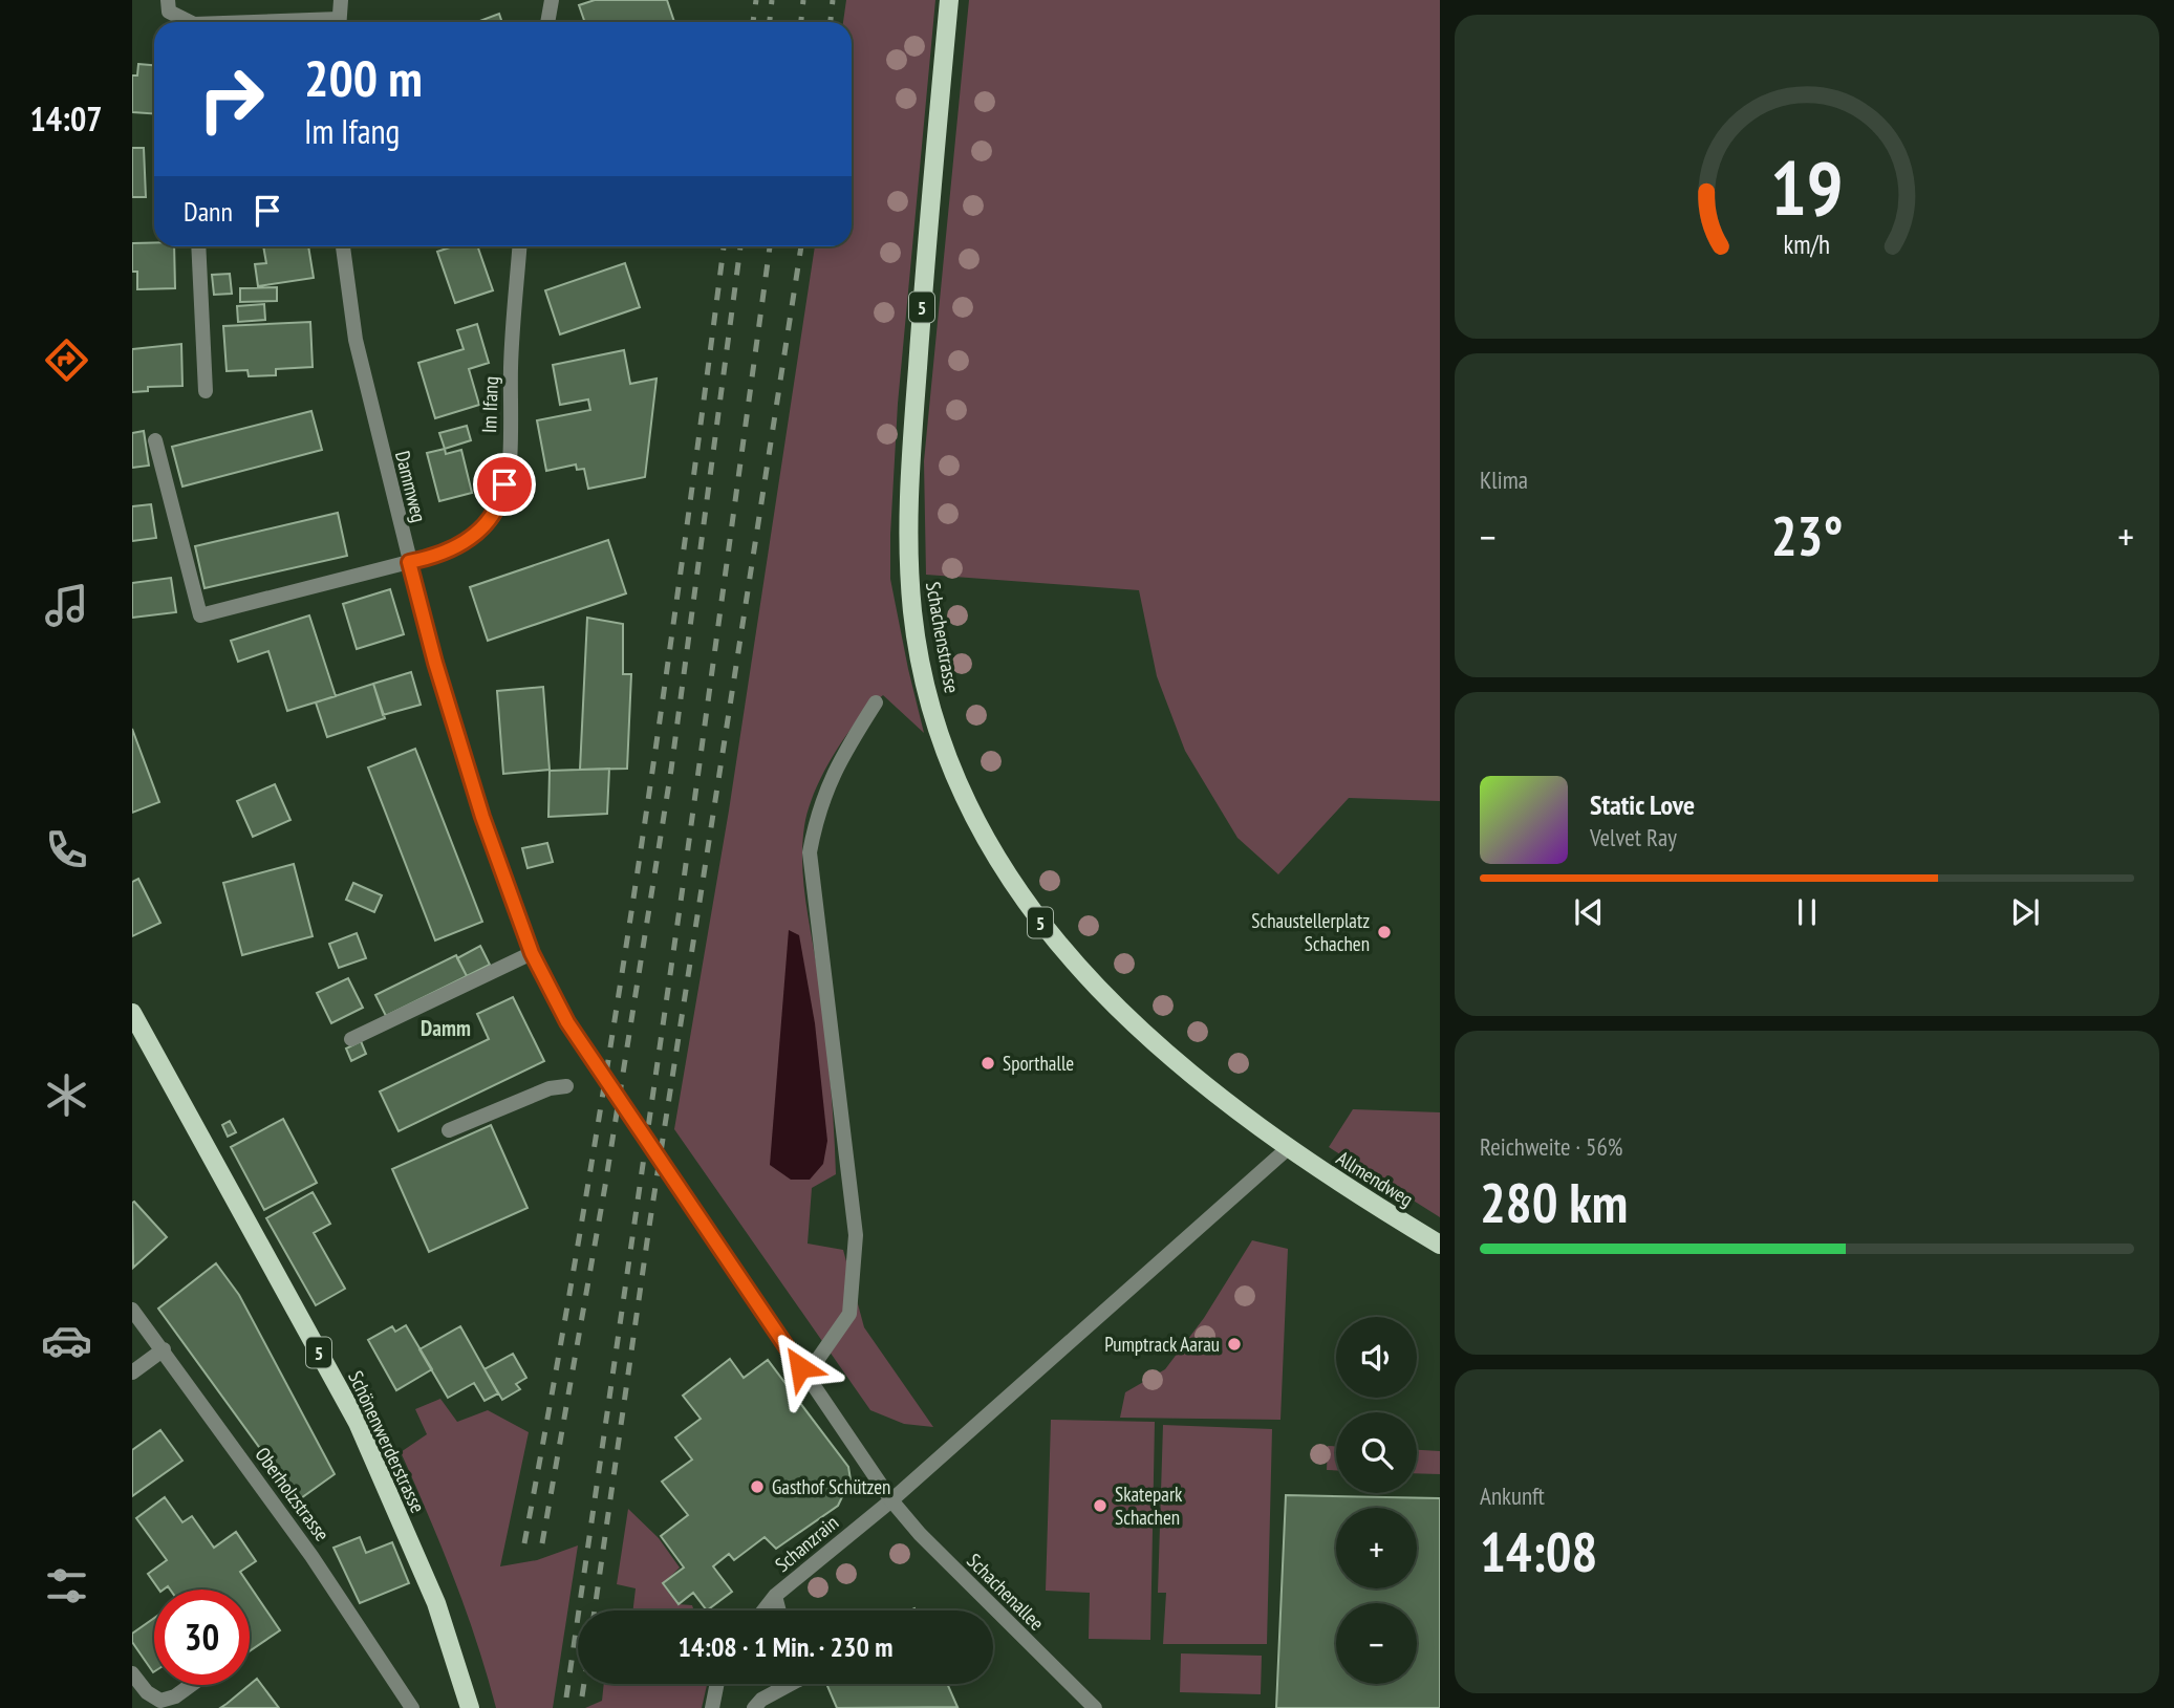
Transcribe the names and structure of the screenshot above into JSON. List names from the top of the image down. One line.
{"streets":{"main road":["5","Schachenstrasse","Allmendweg","Schönenwerderstrasse"],"street":["Im Ifang","Dammweg","Oberholzstrasse","Schanzrain","Schachenallee"]},"crossings":[["Im Ifang","Dammweg"],["Dammweg","Schanzrain"],["Dammweg","Schachenallee"],["Schachenstrasse","Allmendweg"],["Schachenstrasse","Schanzrain"],["Allmendweg","Schanzrain"],["Schanzrain","Schachenallee"]],"districts":["Damm"],"places":["Schaustellerplatz Schachen","Sporthalle","Pumptrack Aarau","Gasthof Schützen","Skatepark Schachen"],"page":{"tabs":"14:07","turn":["200 m","Im Ifang"],"then":"Dann","tile":["Klima",["Reichweite · 56%","280 km"],["Ankunft","14:08"]],"heat":["−","23°","+"],"song":["Static Love","Velvet Ray"],"map_buttons":["+","−"],"limit":"30","trip":"14:08 · 1 Min. · 230 m","gauge":["19","km/h"]}}
